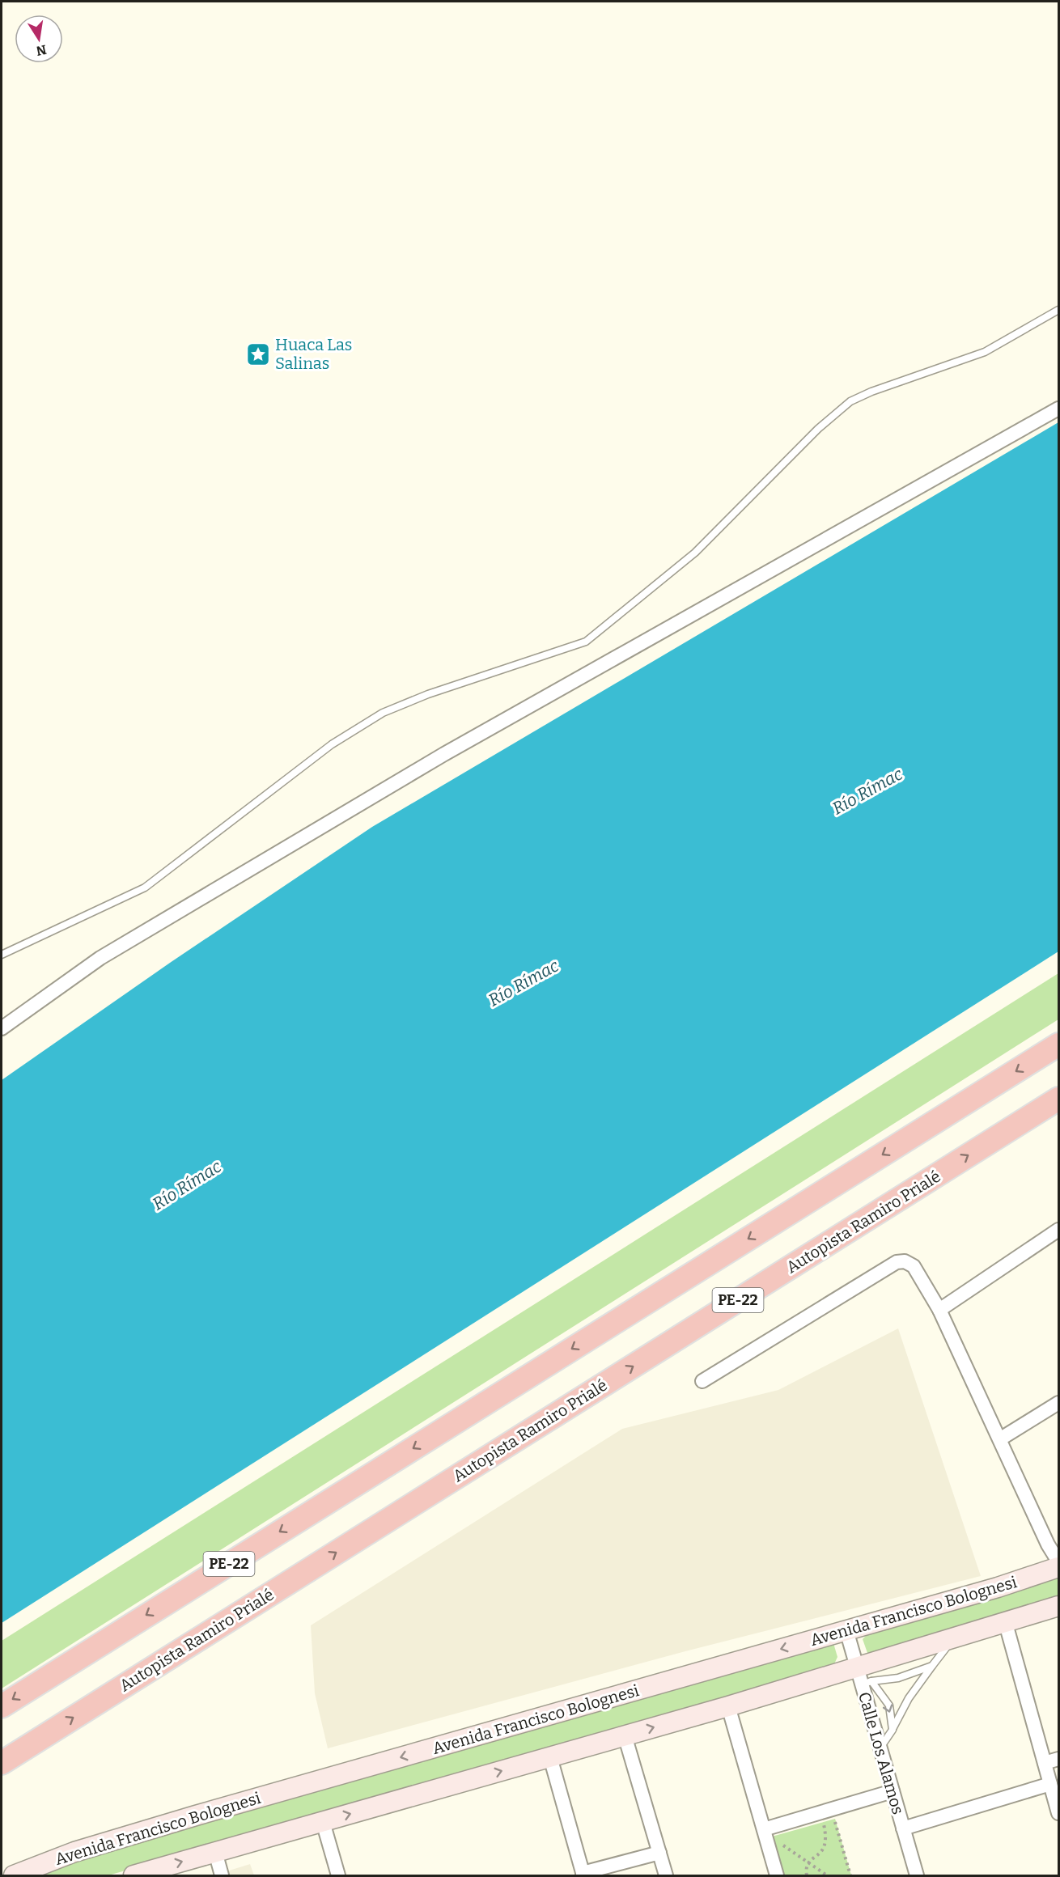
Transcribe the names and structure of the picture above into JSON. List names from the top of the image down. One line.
{"streets":{"highway":["Autopista Ramiro Prialé","PE-22"],"main road":["Avenida Francisco Bolognesi"],"street":["Calle Los Alamos"]},"crossings":[["Avenida Francisco Bolognesi","Calle Los Alamos"]],"water":["Río Rímac"],"places":{"place":["Huaca Las Salinas"]},"north":"bottom"}
